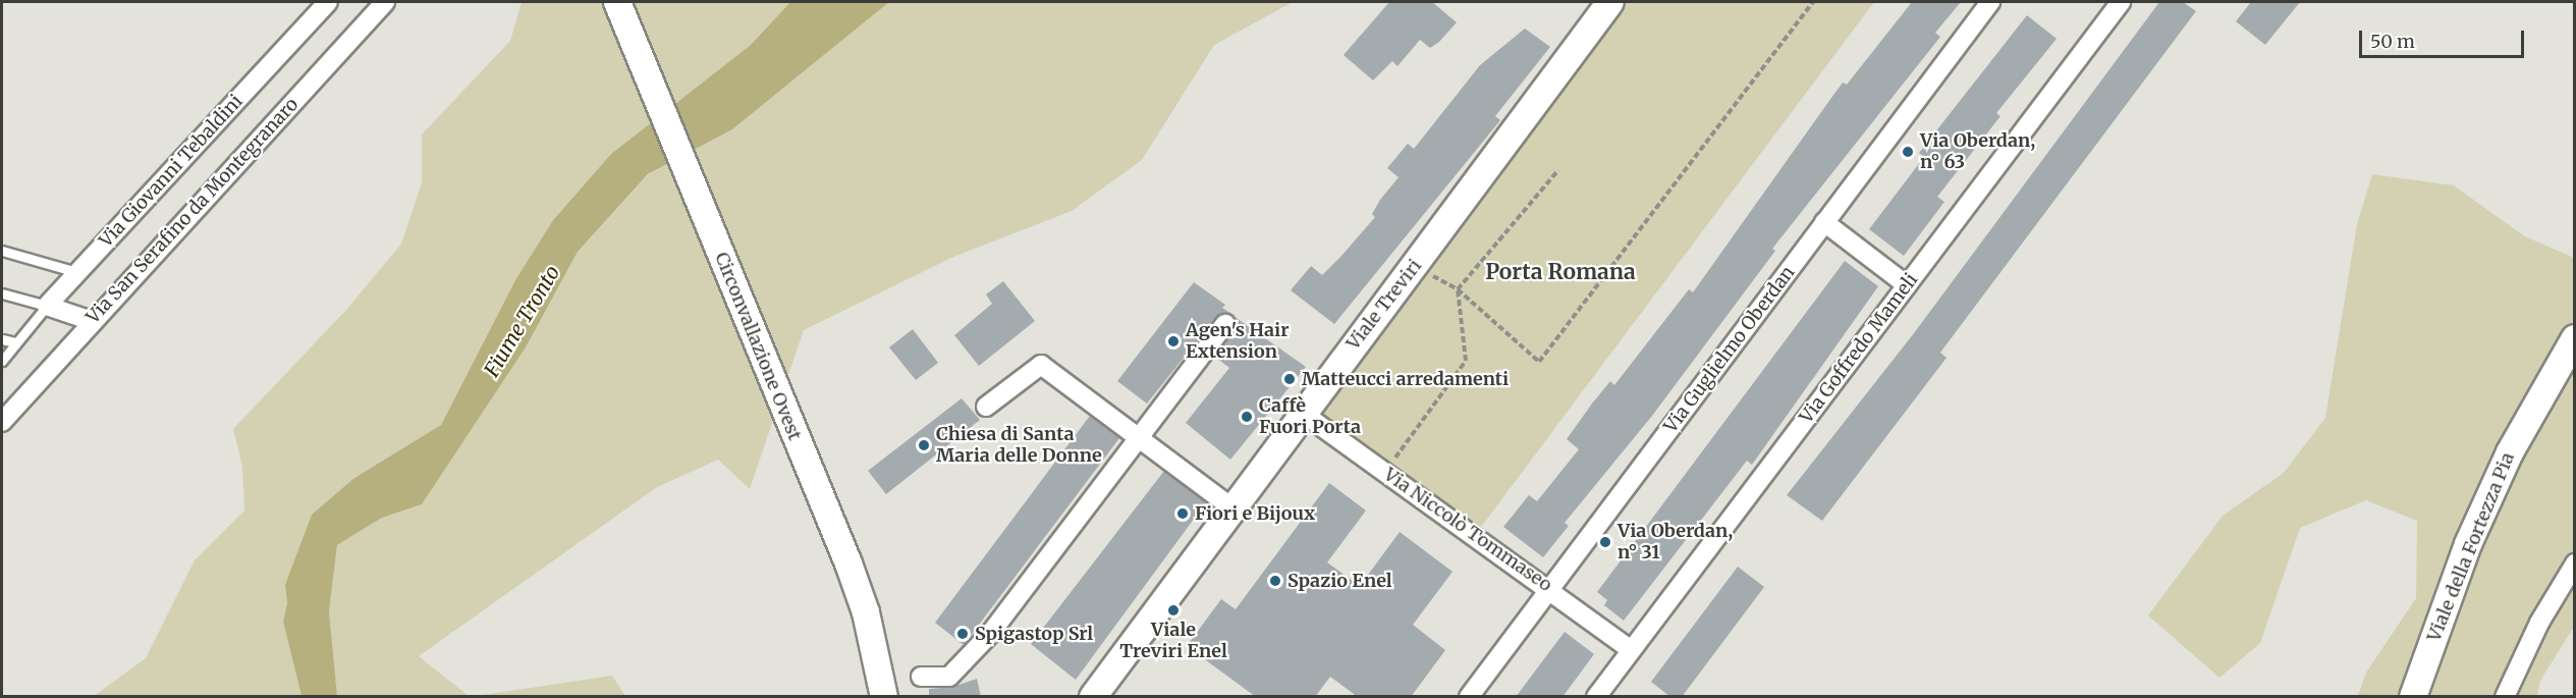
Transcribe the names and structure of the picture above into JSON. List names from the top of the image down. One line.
{"streets":{"street":["Via Giovanni Tebaldini","Via San Serafino da Montegranaro","Viale Treviri","Circonvallazione Ovest","Via Goffredo Mameli","Via Guglielmo Oberdan","Via Niccolò Tommaseo","Viale della Fortezza Pia"]},"crossings":[["Viale Treviri","Via Niccolò Tommaseo"],["Via Goffredo Mameli","Via Niccolò Tommaseo"],["Via Guglielmo Oberdan","Via Niccolò Tommaseo"]],"districts":["Porta Romana"],"water":["Fiume Tronto"],"places":["Via Oberdan, n° 63","Agen's Hair Extension","Matteucci arredamenti","Caffè Fuori Porta","Chiesa di Santa Maria delle Donne","Fiori e Bijoux","Via Oberdan, n° 31","Spazio Enel","Viale Treviri Enel","Spigastop Srl"],"scale_bar":"50 m"}
